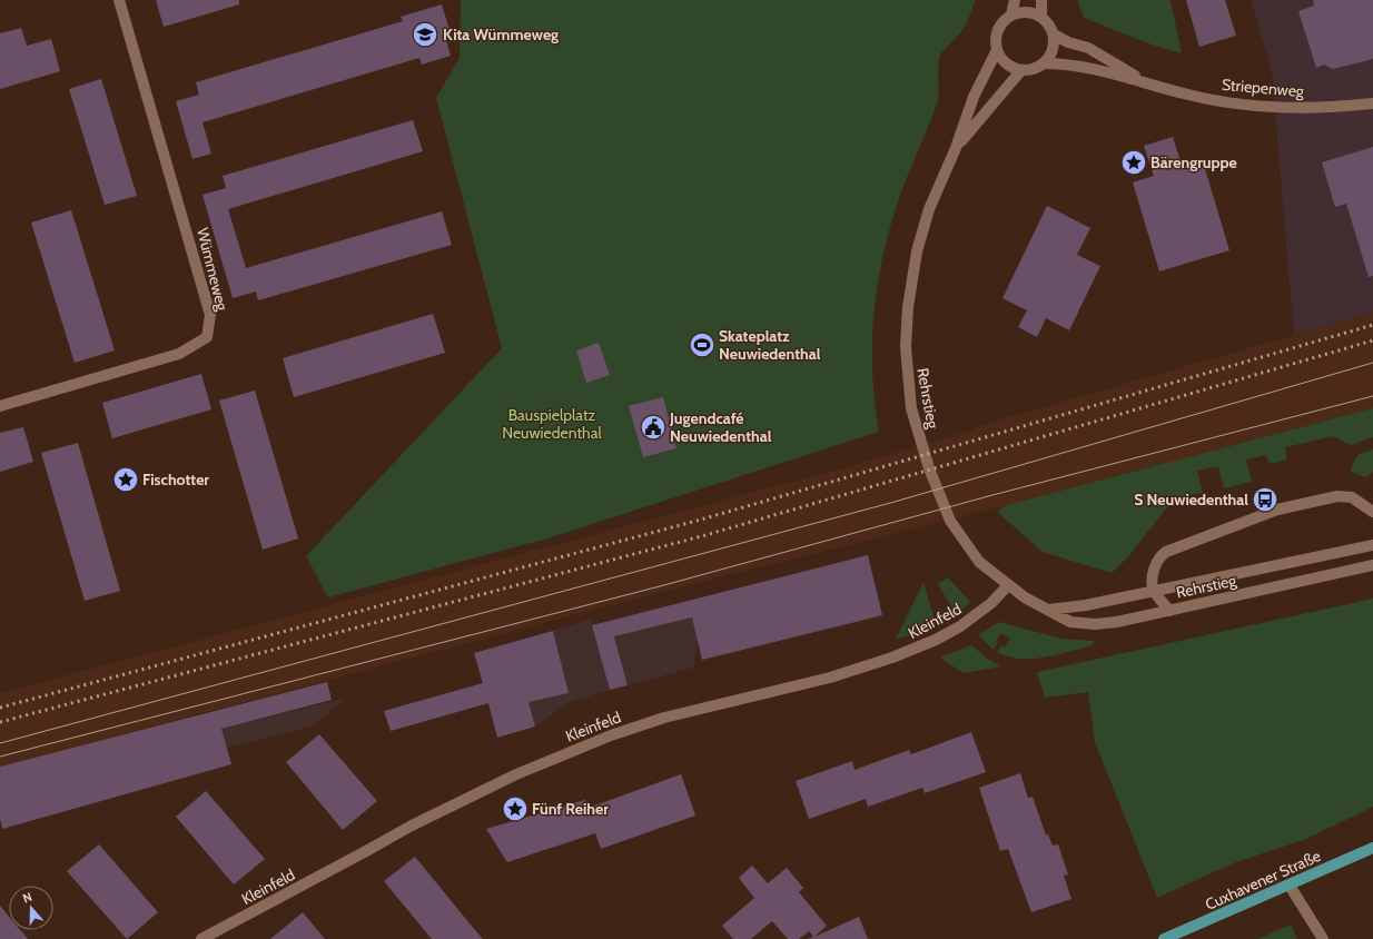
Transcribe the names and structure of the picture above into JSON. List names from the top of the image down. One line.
{"streets":{"main road":["Cuxhavener Straße"],"street":["Striepenweg","Wümmeweg","Rehrstieg","Kleinfeld"]},"crossings":[["Striepenweg","Rehrstieg"],["Rehrstieg","Kleinfeld"]],"parks":["Bauspielplatz Neuwiedenthal"],"places":{"school or university":["Kita Wümmeweg"],"place":["Bärengruppe","Fischotter","Fünf Reiher"],"sports":["Skateplatz Neuwiedenthal"],"public building":["Jugendcafé Neuwiedenthal"],"bus stop":["S Neuwiedenthal"]},"north":"top"}
